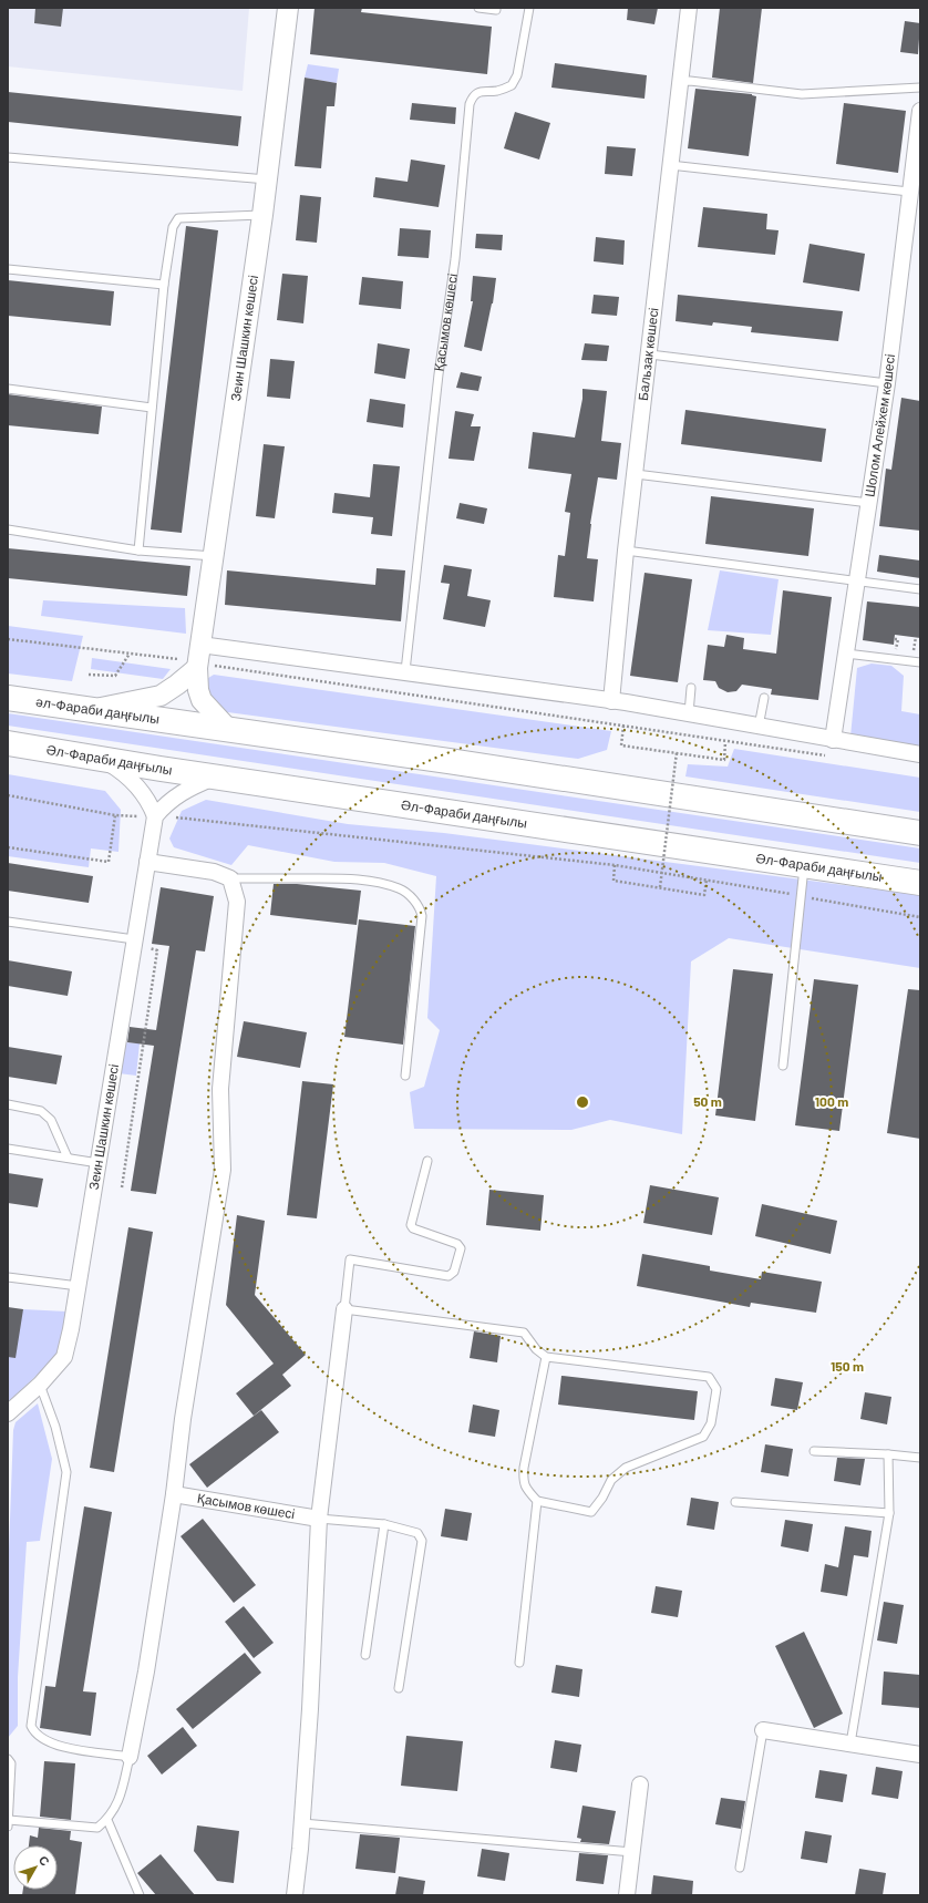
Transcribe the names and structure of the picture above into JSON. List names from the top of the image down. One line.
{"streets":{"main road":["әл-Фараби даңғылы","Әл-Фараби даңғылы"],"street":["Қасымов көшесі","Зеин Шашкин көшесі","Бальзак көшесі","Шолом Алейхем көшесі"]},"crossings":[["Зеин Шашкин көшесі","әл-Фараби даңғылы"]],"north":"top right","rings":["50 m","100 m","150 m"]}
